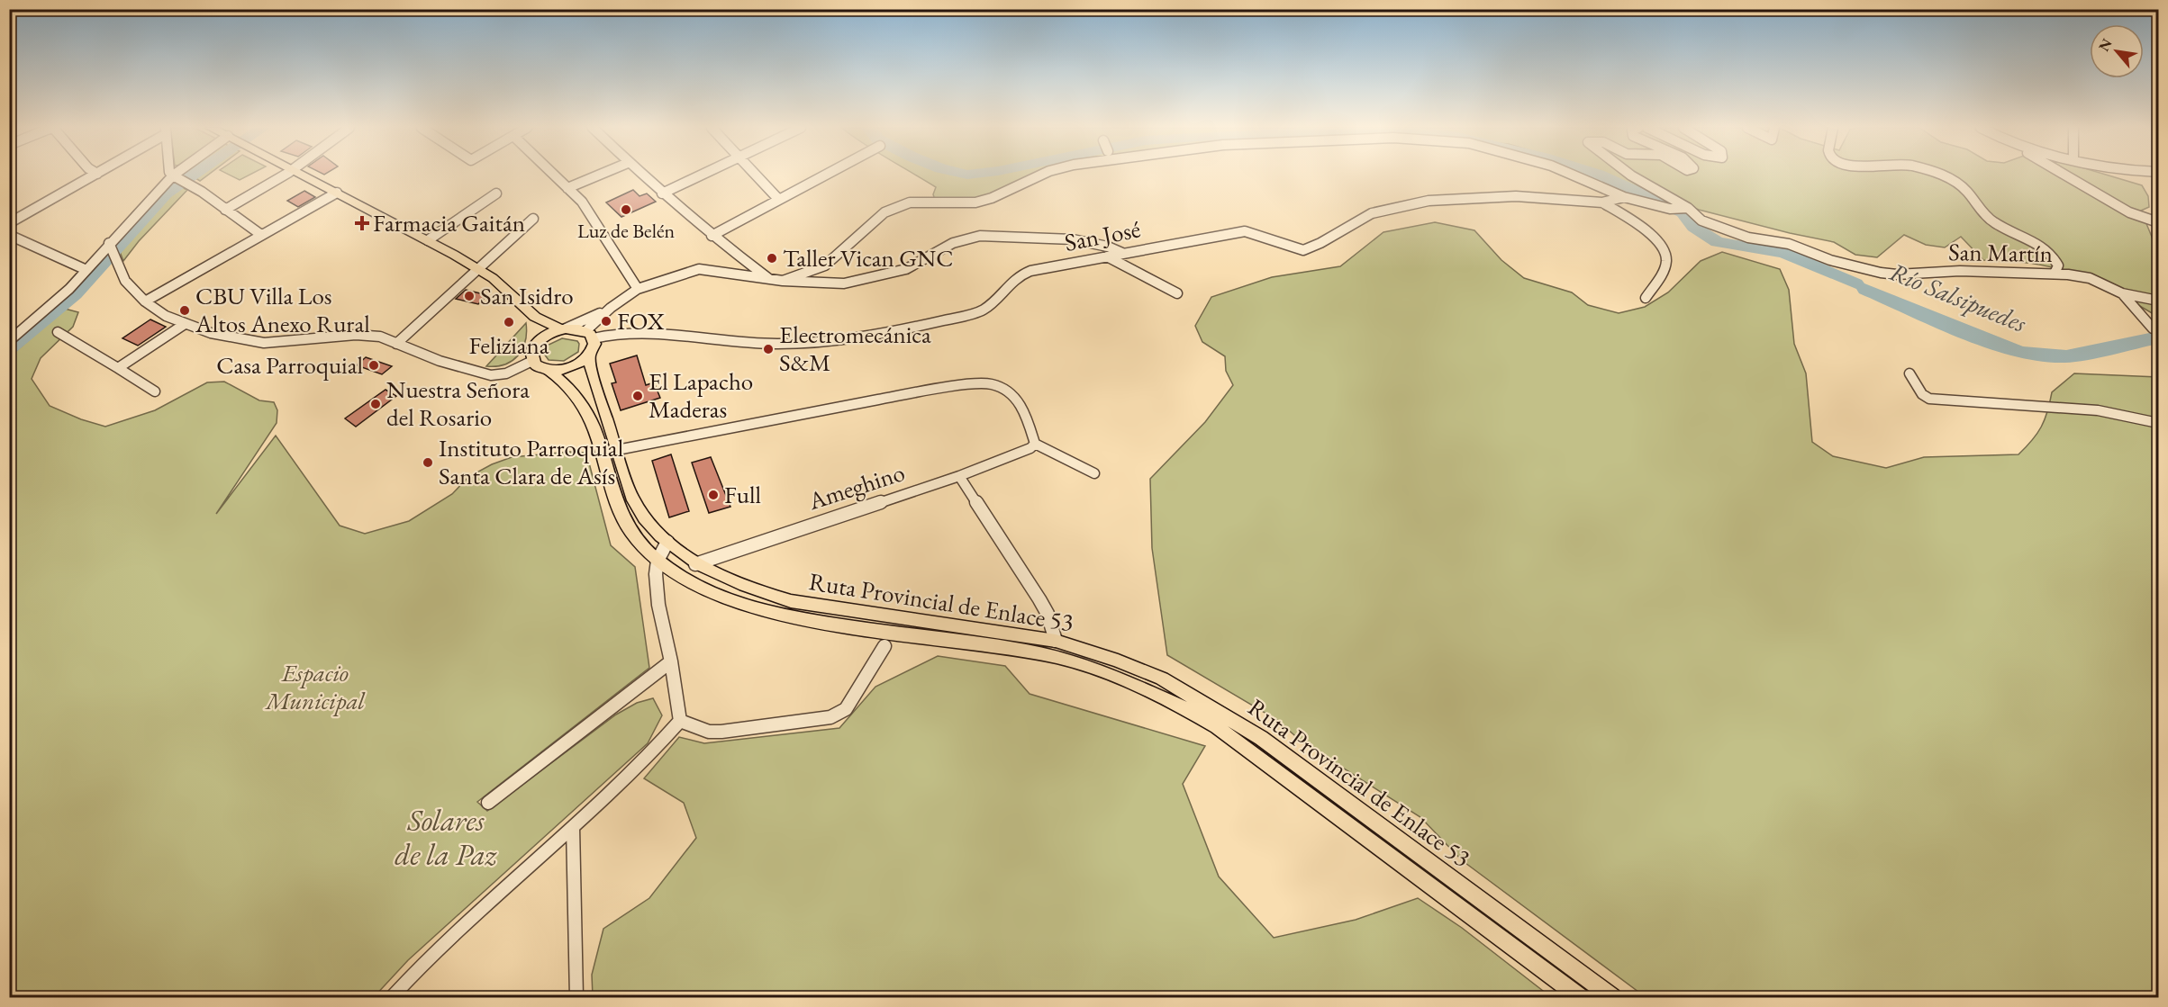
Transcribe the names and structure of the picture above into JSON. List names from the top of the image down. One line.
{"streets":{"main road":["Ruta Provincial de Enlace 53"],"street":["San José","San Martín","Ameghino"]},"crossings":[["San José","Ruta Provincial de Enlace 53"],["Ameghino","Ruta Provincial de Enlace 53"]],"water":["Río Salsipuedes"],"parks":["Espacio Municipal","Solares de la Paz"],"places":{"other":["Luz de Belén","Taller Vican GNC","San Isidro","CBU Villa Los Altos Anexo Rural","FOX","Feliziana","Electromecánica S&M","Casa Parroquial","El Lapacho Maderas","Nuestra Señora del Rosario","Instituto Parroquial Santa Clara de Asís","Full"],"health":["Farmacia Gaitán"]},"north":"top left"}
